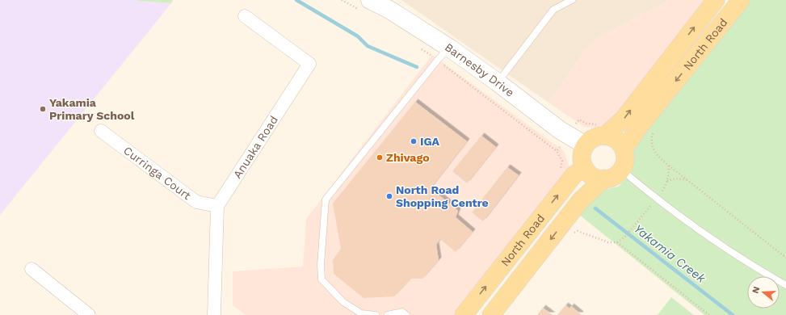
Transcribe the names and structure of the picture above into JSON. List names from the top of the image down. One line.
{"streets":{"main road":["North Road"],"street":["Barnesby Drive","Anuaka Road","Curringa Court"]},"crossings":[["North Road","Barnesby Drive"],["Anuaka Road","Curringa Court"]],"water":["Yakamia Creek"],"places":["Yakamia Primary School","IGA","Zhivago","North Road Shopping Centre"],"north":"left"}
